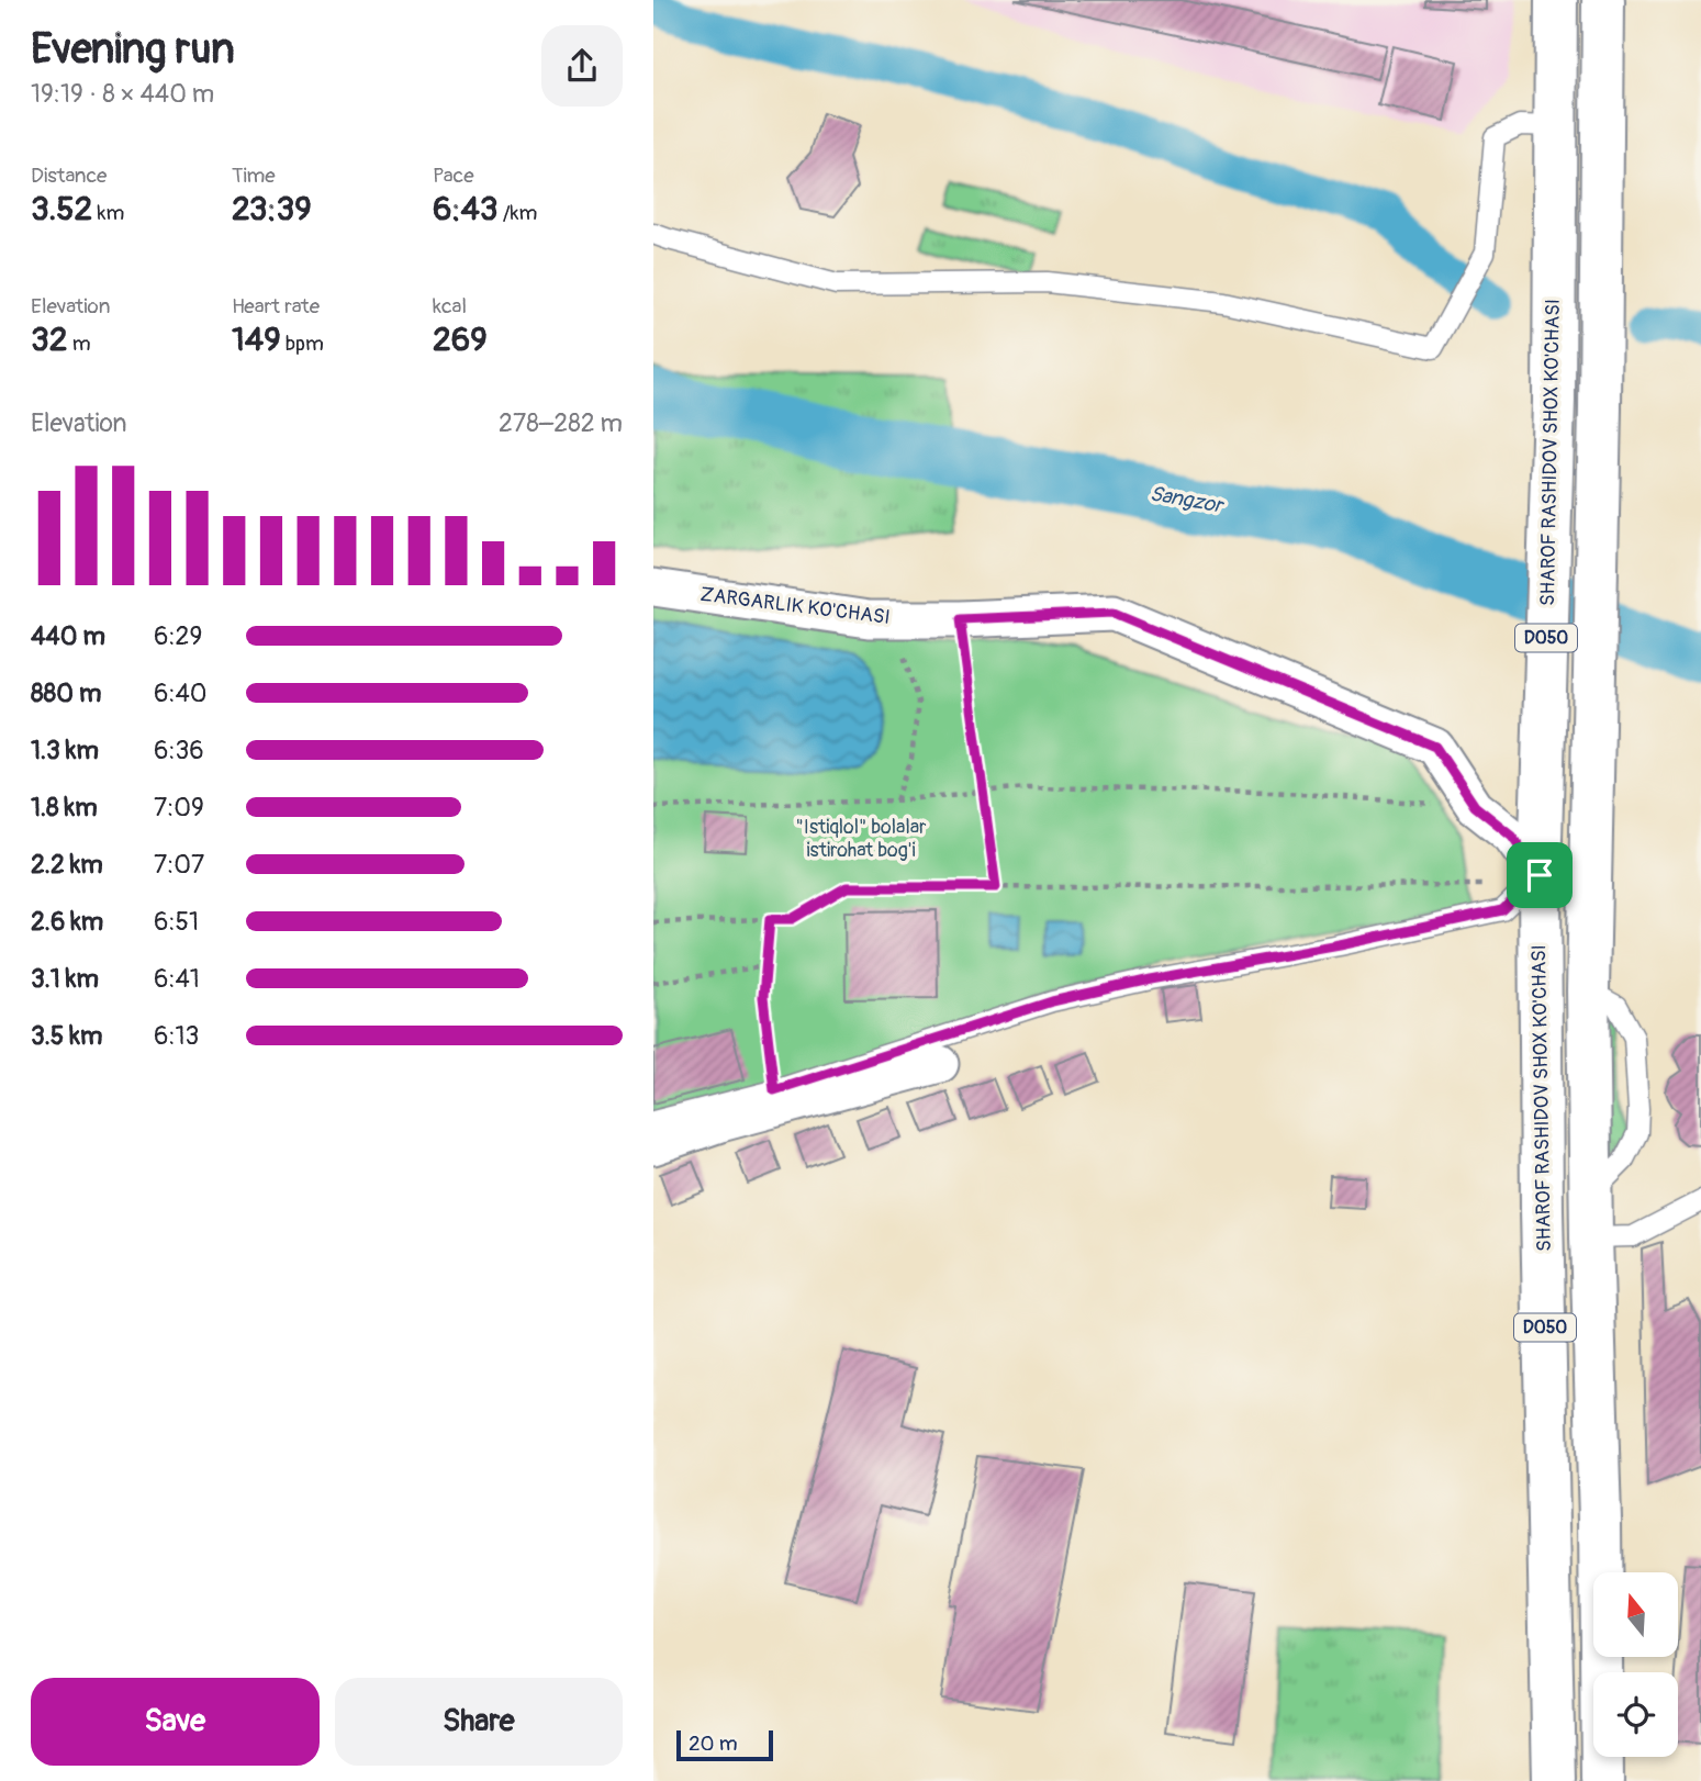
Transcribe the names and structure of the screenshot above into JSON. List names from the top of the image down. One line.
{"streets":{"main road":["SHAROF RASHIDOV SHOX KO'CHASI","D050"],"street":["ZARGARLIK KO'CHASI"]},"crossings":[["SHAROF RASHIDOV SHOX KO'CHASI","ZARGARLIK KO'CHASI"]],"water":["Sangzor"],"parks":["\"Istiqlol\" bolalar istirohat bog'i"],"scale_bar":"20 m","north":"top","page":{"heading":["Evening run","19:19 · 8 × 440 m"],"stats":[["Distance","3.52 km"],["Time","23:39"],["Pace","6:43 /km"],["Elevation","32 m"],["Heart rate","149 bpm"],["kcal","269"]],"chart":["Elevation","278–282 m"],"list":[{"name":"440 m","note":"6:29"},{"name":"880 m","note":"6:40"},{"name":"1.3 km","note":"6:36"},{"name":"1.8 km","note":"7:09"},{"name":"2.2 km","note":"7:07"},{"name":"2.6 km","note":"6:51"},{"name":"3.1 km","note":"6:41"},{"name":"3.5 km","note":"6:13"}],"buttons":["Save","Share"],"scale":"20 m"}}
